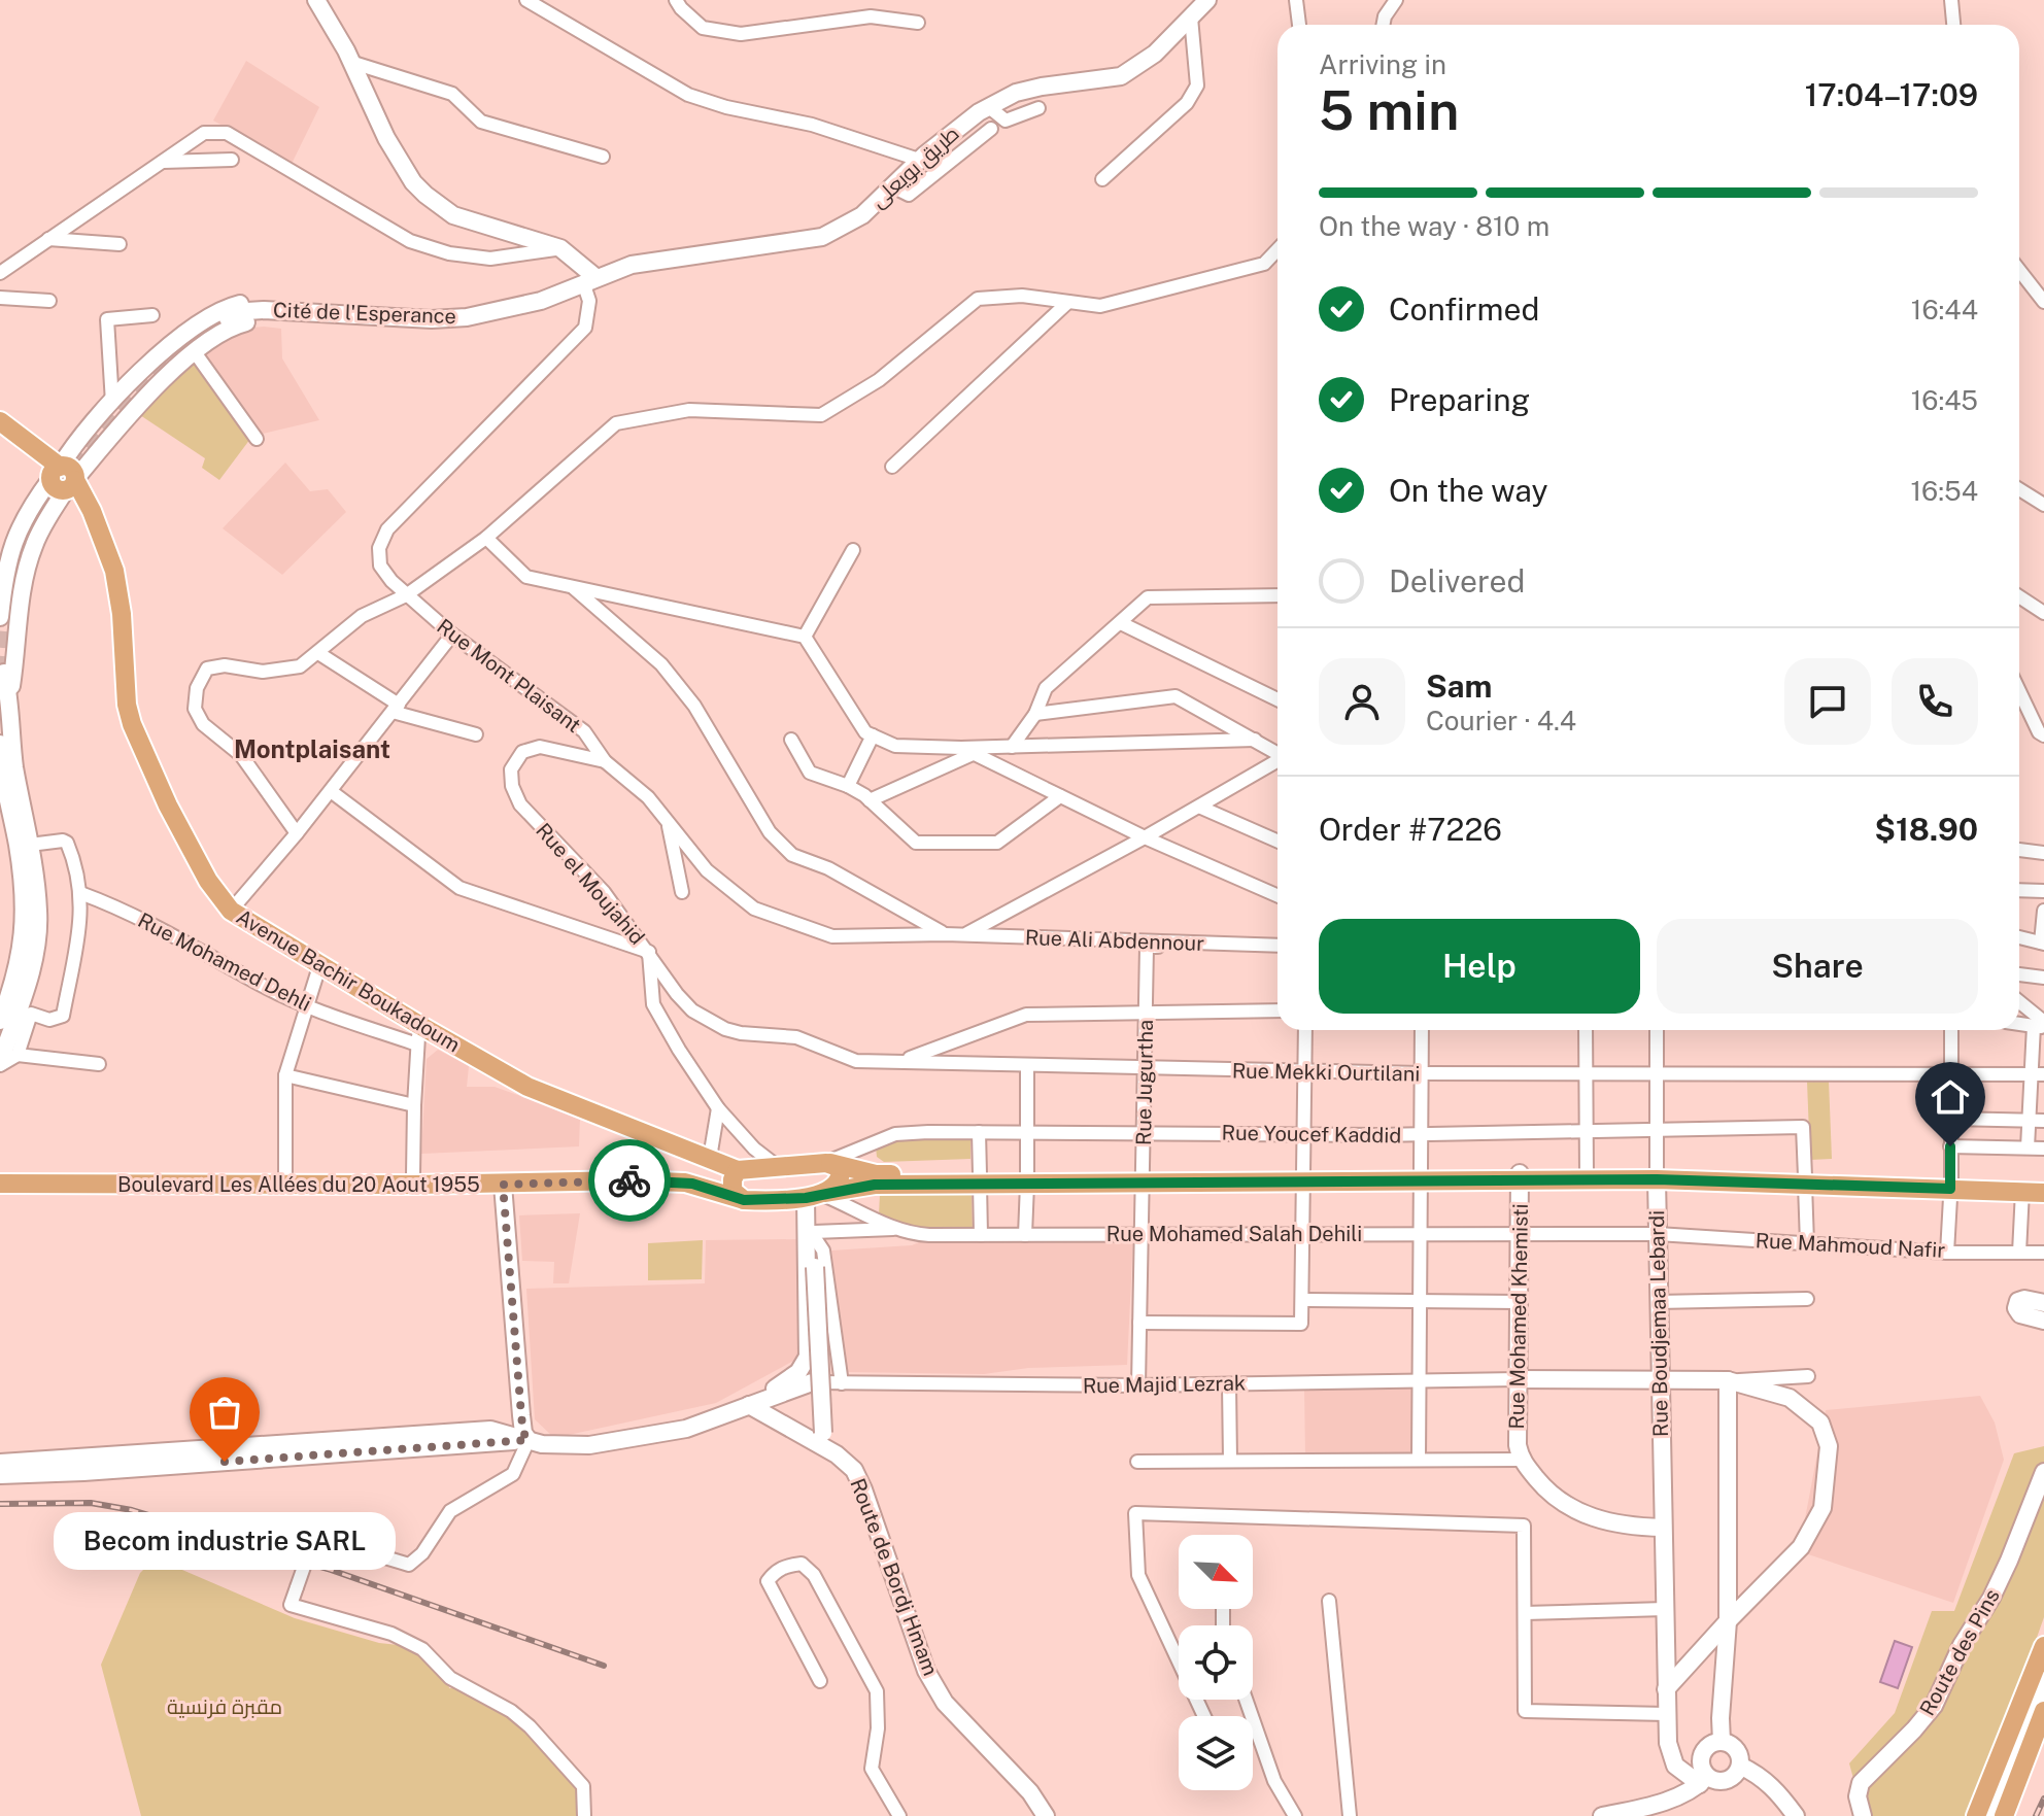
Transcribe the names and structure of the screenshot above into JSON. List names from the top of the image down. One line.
{"streets":{"main road":["طريق بويعلى","Cité de l'Esperance","Avenue Bachir Boukadoum","Boulevard Les Allées du 20 Aout 1955","Rue Mohamed Khemisti","Rue Boudjemaa Lebardi","Route de Bordj Hmam","Route des Pins"],"street":["Rue Mont Plaisant","Rue el Moujahid","Rue Ali Abdennour","Rue Mohamed Dehli","Rue Mekki Ourtilani","Rue Jugurtha","Rue Youcef Kaddid","Rue Mohamed Salah Dehili","Rue Mahmoud Nafir","Rue Majid Lezrak"]},"crossings":[["طريق بويعلى","Cité de l'Esperance"],["طريق بويعلى","Rue Mont Plaisant"],["Cité de l'Esperance","Rue Mont Plaisant"],["Rue Mont Plaisant","Rue el Moujahid"],["Rue Mont Plaisant","Rue Ali Abdennour"],["Rue el Moujahid","Rue Mekki Ourtilani"],["Rue Ali Abdennour","Rue Jugurtha"],["Rue Mohamed Dehli","Avenue Bachir Boukadoum"],["Avenue Bachir Boukadoum","Boulevard Les Allées du 20 Aout 1955"],["Rue Mekki Ourtilani","Rue Jugurtha"],["Rue Mekki Ourtilani","Rue Boudjemaa Lebardi"],["Rue Jugurtha","Rue Youcef Kaddid"],["Rue Jugurtha","Rue Mohamed Salah Dehili"],["Rue Jugurtha","Rue Majid Lezrak"],["Rue Youcef Kaddid","Rue Boudjemaa Lebardi"],["Boulevard Les Allées du 20 Aout 1955","Rue Mohamed Salah Dehili"],["Rue Mohamed Salah Dehili","Rue Mahmoud Nafir"],["Rue Mohamed Salah Dehili","Rue Mohamed Khemisti"],["Rue Mohamed Salah Dehili","Rue Boudjemaa Lebardi"],["Rue Mahmoud Nafir","Rue Boudjemaa Lebardi"],["Rue Mohamed Khemisti","Rue Majid Lezrak"]],"districts":["Montplaisant"],"parks":["مقبرة فرنسية"],"places":["Becom industrie SARL"],"north":"bottom right","page":{"heading":["5 min","Arriving in","17:04–17:09"],"panel":["Sam","Courier · 4.4","Order #7226","$18.90"],"bar":"On the way · 810 m","list":[["Confirmed","16:44"],["Preparing","16:45"],["On the way","16:54"],"Delivered"],"buttons":["Help","Share"],"bubble":"Becom industrie SARL"}}
